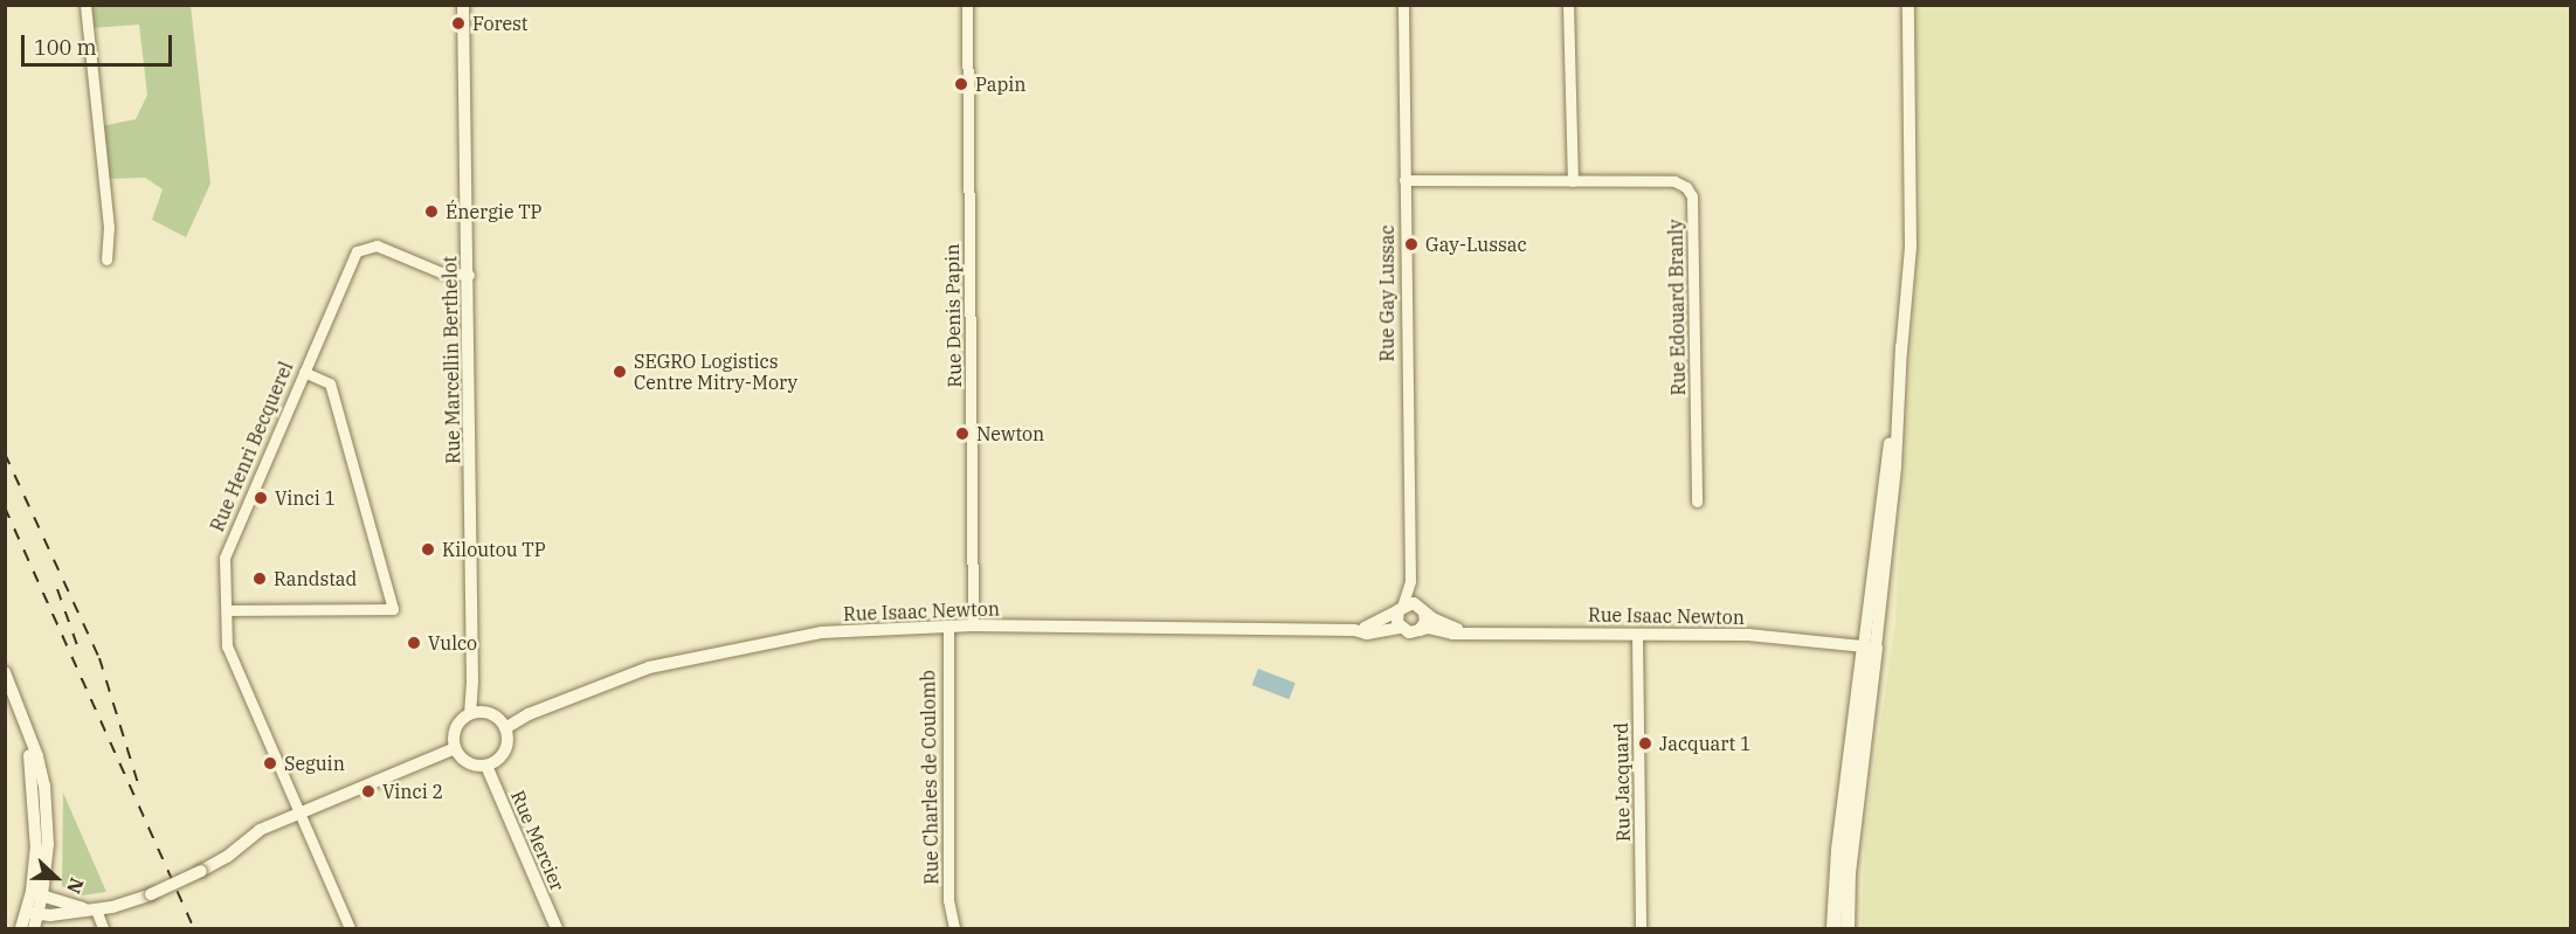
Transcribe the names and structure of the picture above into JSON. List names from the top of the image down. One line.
{"streets":{"street":["Rue Gay Lussac","Rue Edouard Branly","Rue Denis Papin","Rue Marcellin Berthelot","Rue Henri Becquerel","Rue Isaac Newton","Rue Charles de Coulomb","Rue Jacquard","Rue Mercier"]},"crossings":[["Rue Gay Lussac","Rue Edouard Branly"],["Rue Gay Lussac","Rue Isaac Newton"],["Rue Denis Papin","Rue Isaac Newton"],["Rue Marcellin Berthelot","Rue Henri Becquerel"],["Rue Marcellin Berthelot","Rue Isaac Newton"],["Rue Marcellin Berthelot","Rue Mercier"],["Rue Isaac Newton","Rue Charles de Coulomb"],["Rue Isaac Newton","Rue Jacquard"],["Rue Isaac Newton","Rue Mercier"]],"places":["Forest","Papin","Énergie TP","Gay-Lussac","SEGRO Logistics Centre Mitry-Mory","Newton","Vinci 1","Kiloutou TP","Randstad","Vulco","Jacquart 1","Seguin","Vinci 2"],"scale_bar":"100 m","north":"right"}
